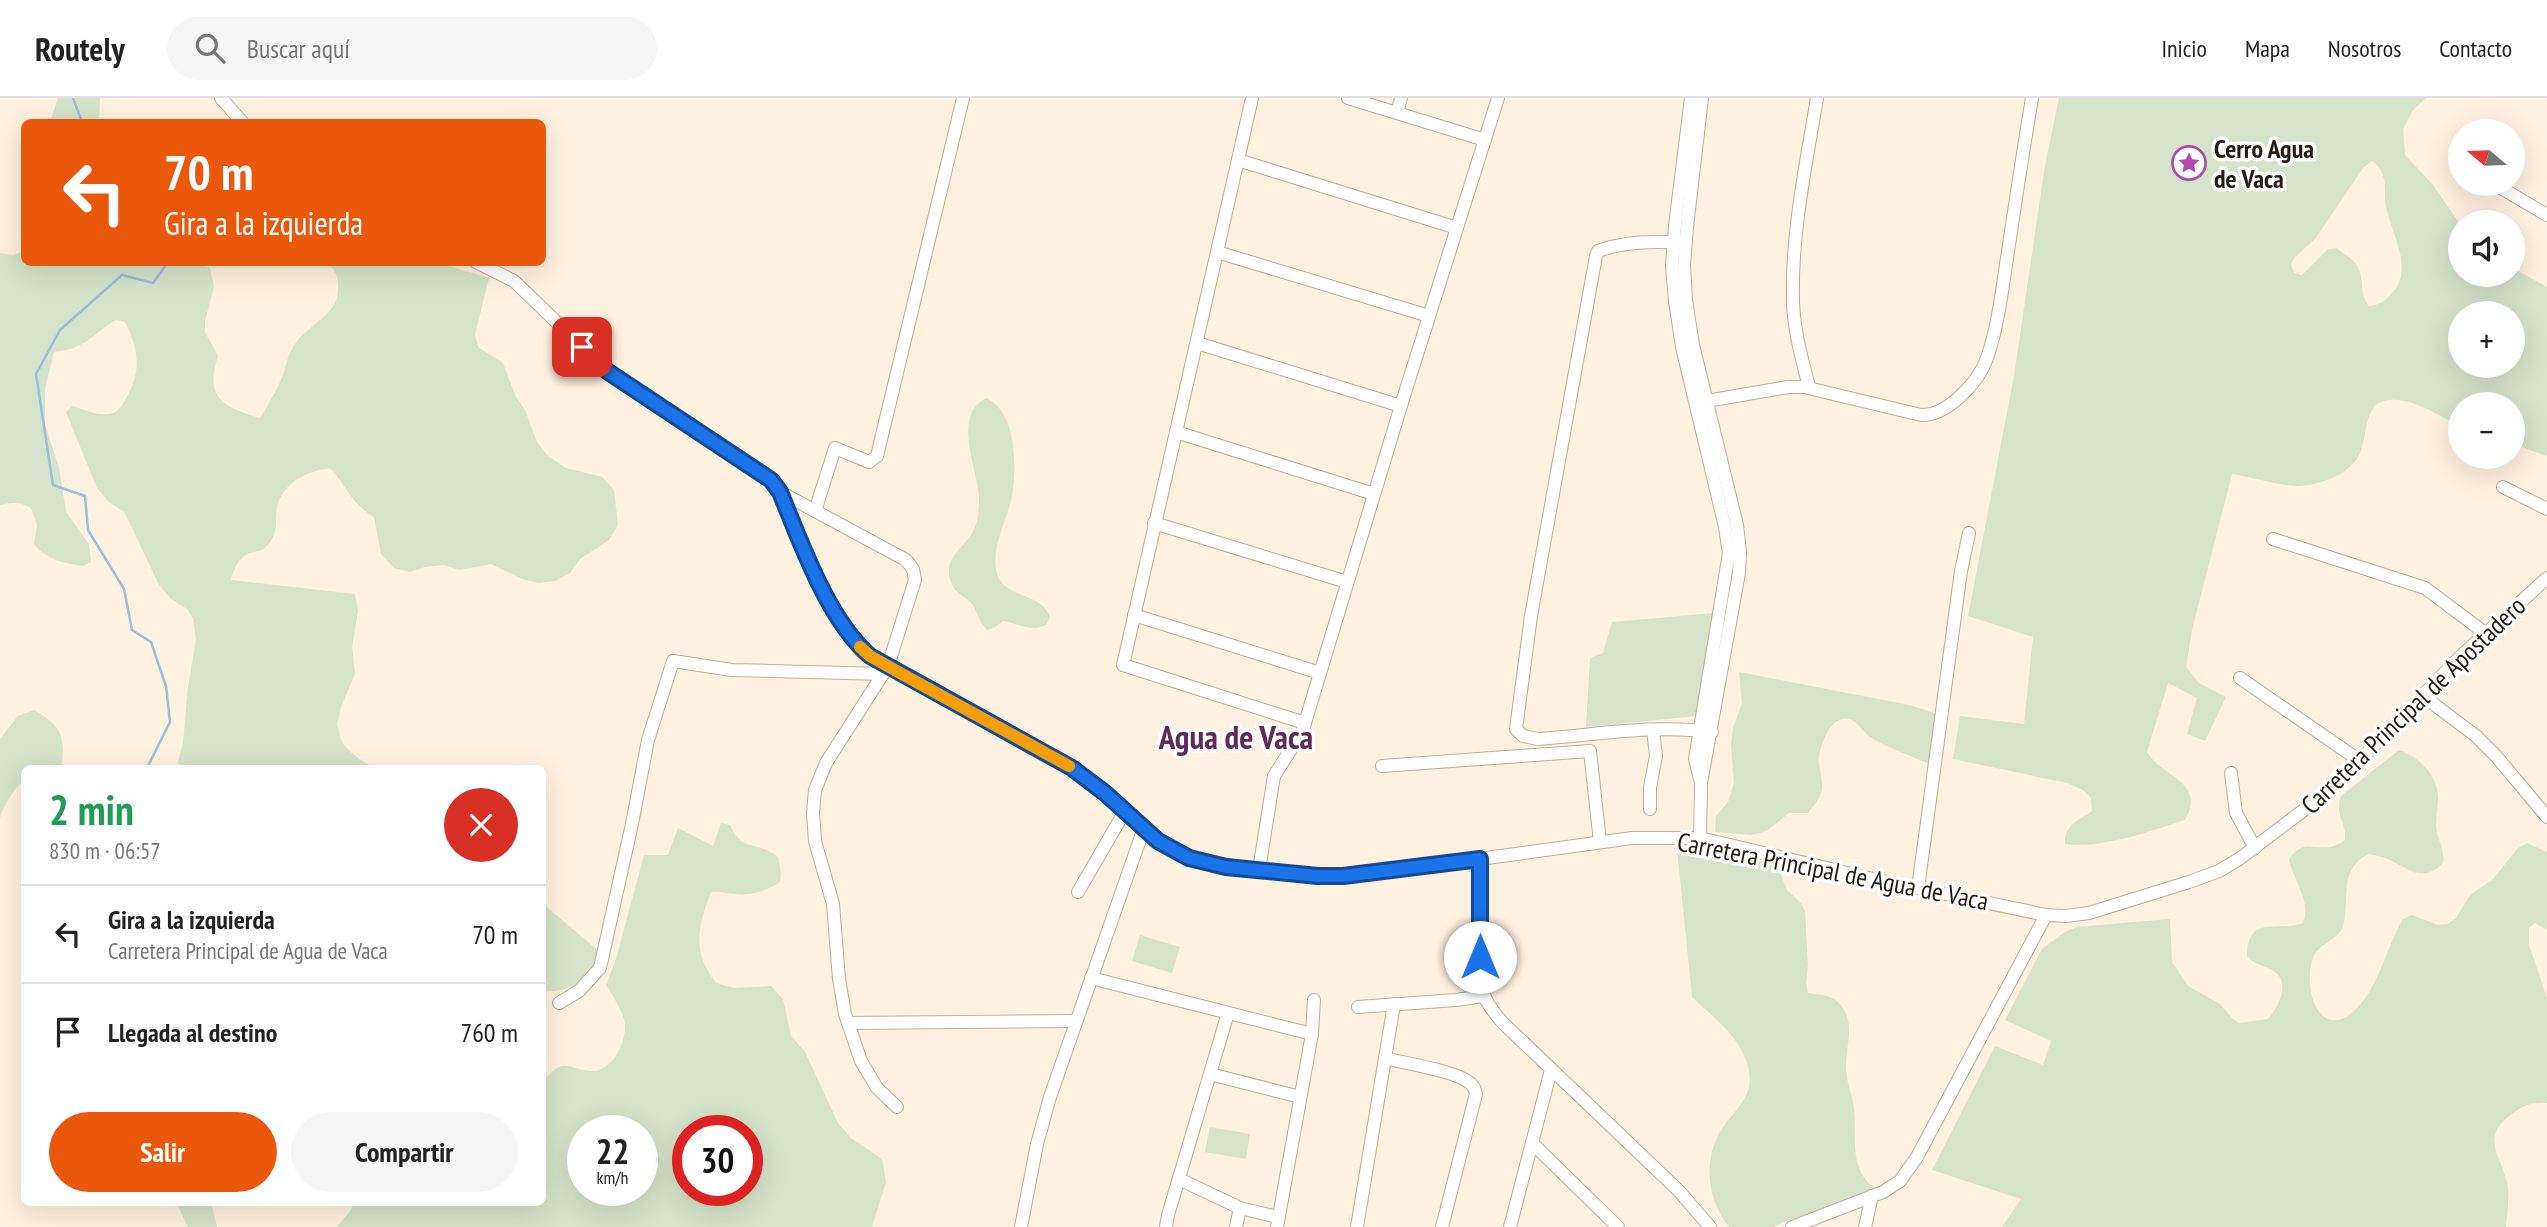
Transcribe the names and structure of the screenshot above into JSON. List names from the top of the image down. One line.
{"streets":{"street":["Carretera Principal de Apostadero","Carretera Principal de Agua de Vaca"]},"crossings":[["Carretera Principal de Apostadero","Carretera Principal de Agua de Vaca"]],"districts":["Agua de Vaca"],"places":{"place":["Cerro Agua de Vaca"]},"north":"left","page":{"header":"Routely","search":"Buscar aquí","nav":["Inicio","Mapa","Nosotros","Contacto"],"map_buttons":["+","−"],"turn":["70 m","Gira a la izquierda"],"heading":["2 min","830 m · 06:57"],"list":[{"name":"Gira a la izquierda","note":"Carretera Principal de Agua de Vaca","value":"70 m"},{"name":"Llegada al destino","value":"760 m"}],"buttons":["Salir","Compartir"],"speed":"22 km/h","limit":"30"}}
